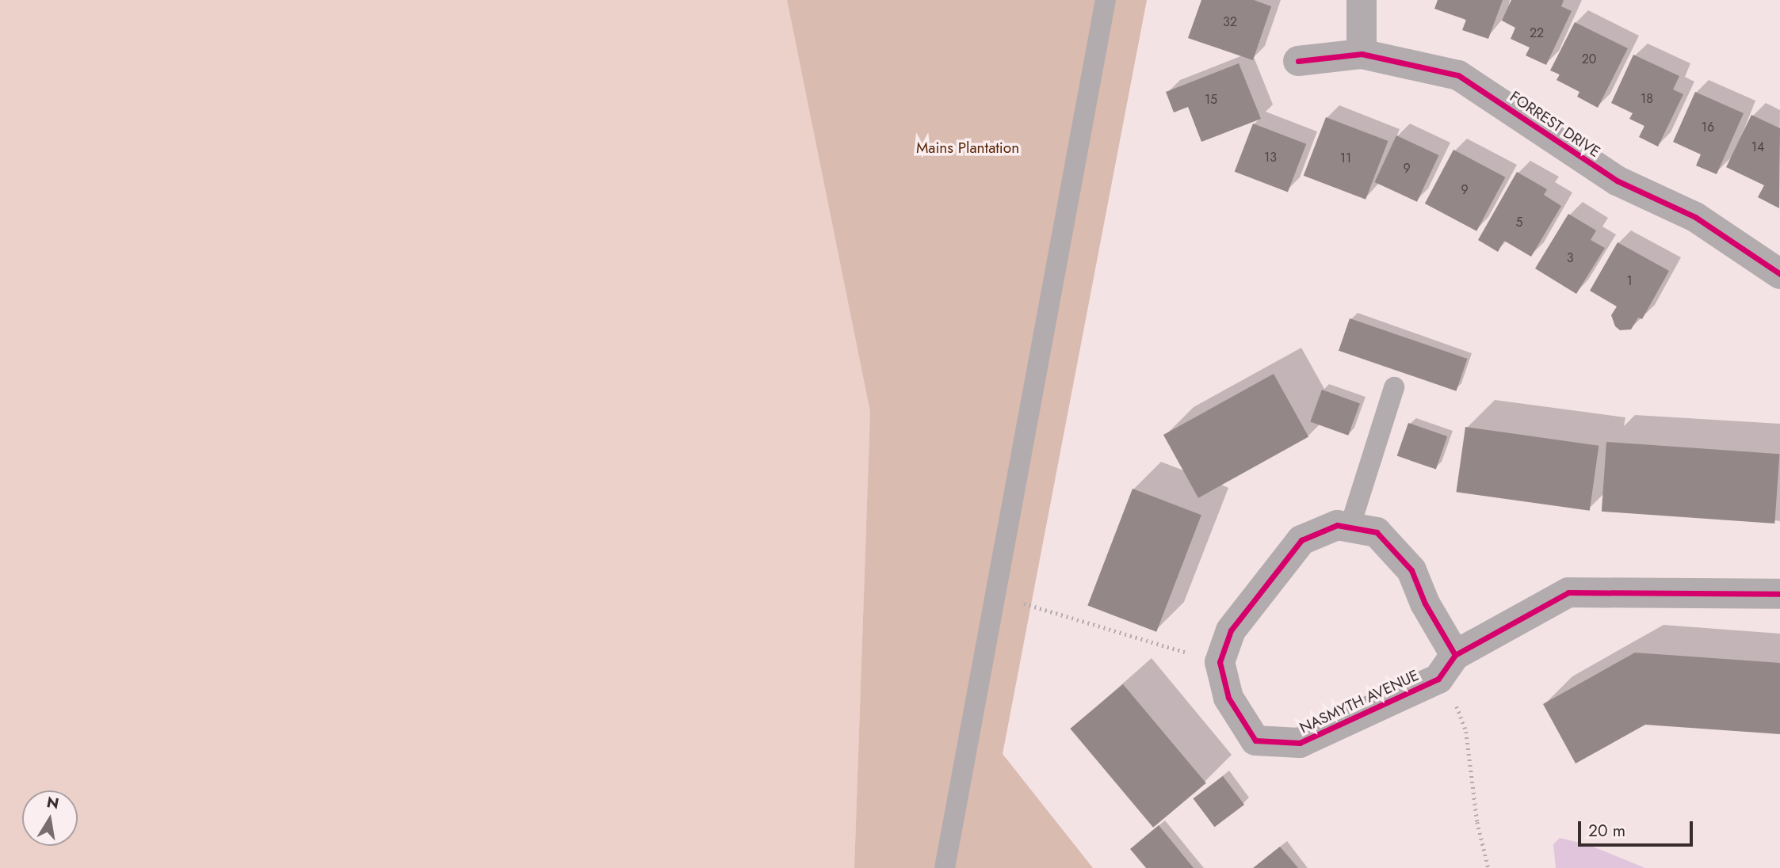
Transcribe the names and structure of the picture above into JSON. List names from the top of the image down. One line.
{"streets":{"street":["FORREST DRIVE","NASMYTH AVENUE"]},"parks":["Mains Plantation"],"house_numbers":["32","22","20","18","15","16","14","13","11","9","9","5","3","1"],"scale_bar":"20 m","north":"top"}
